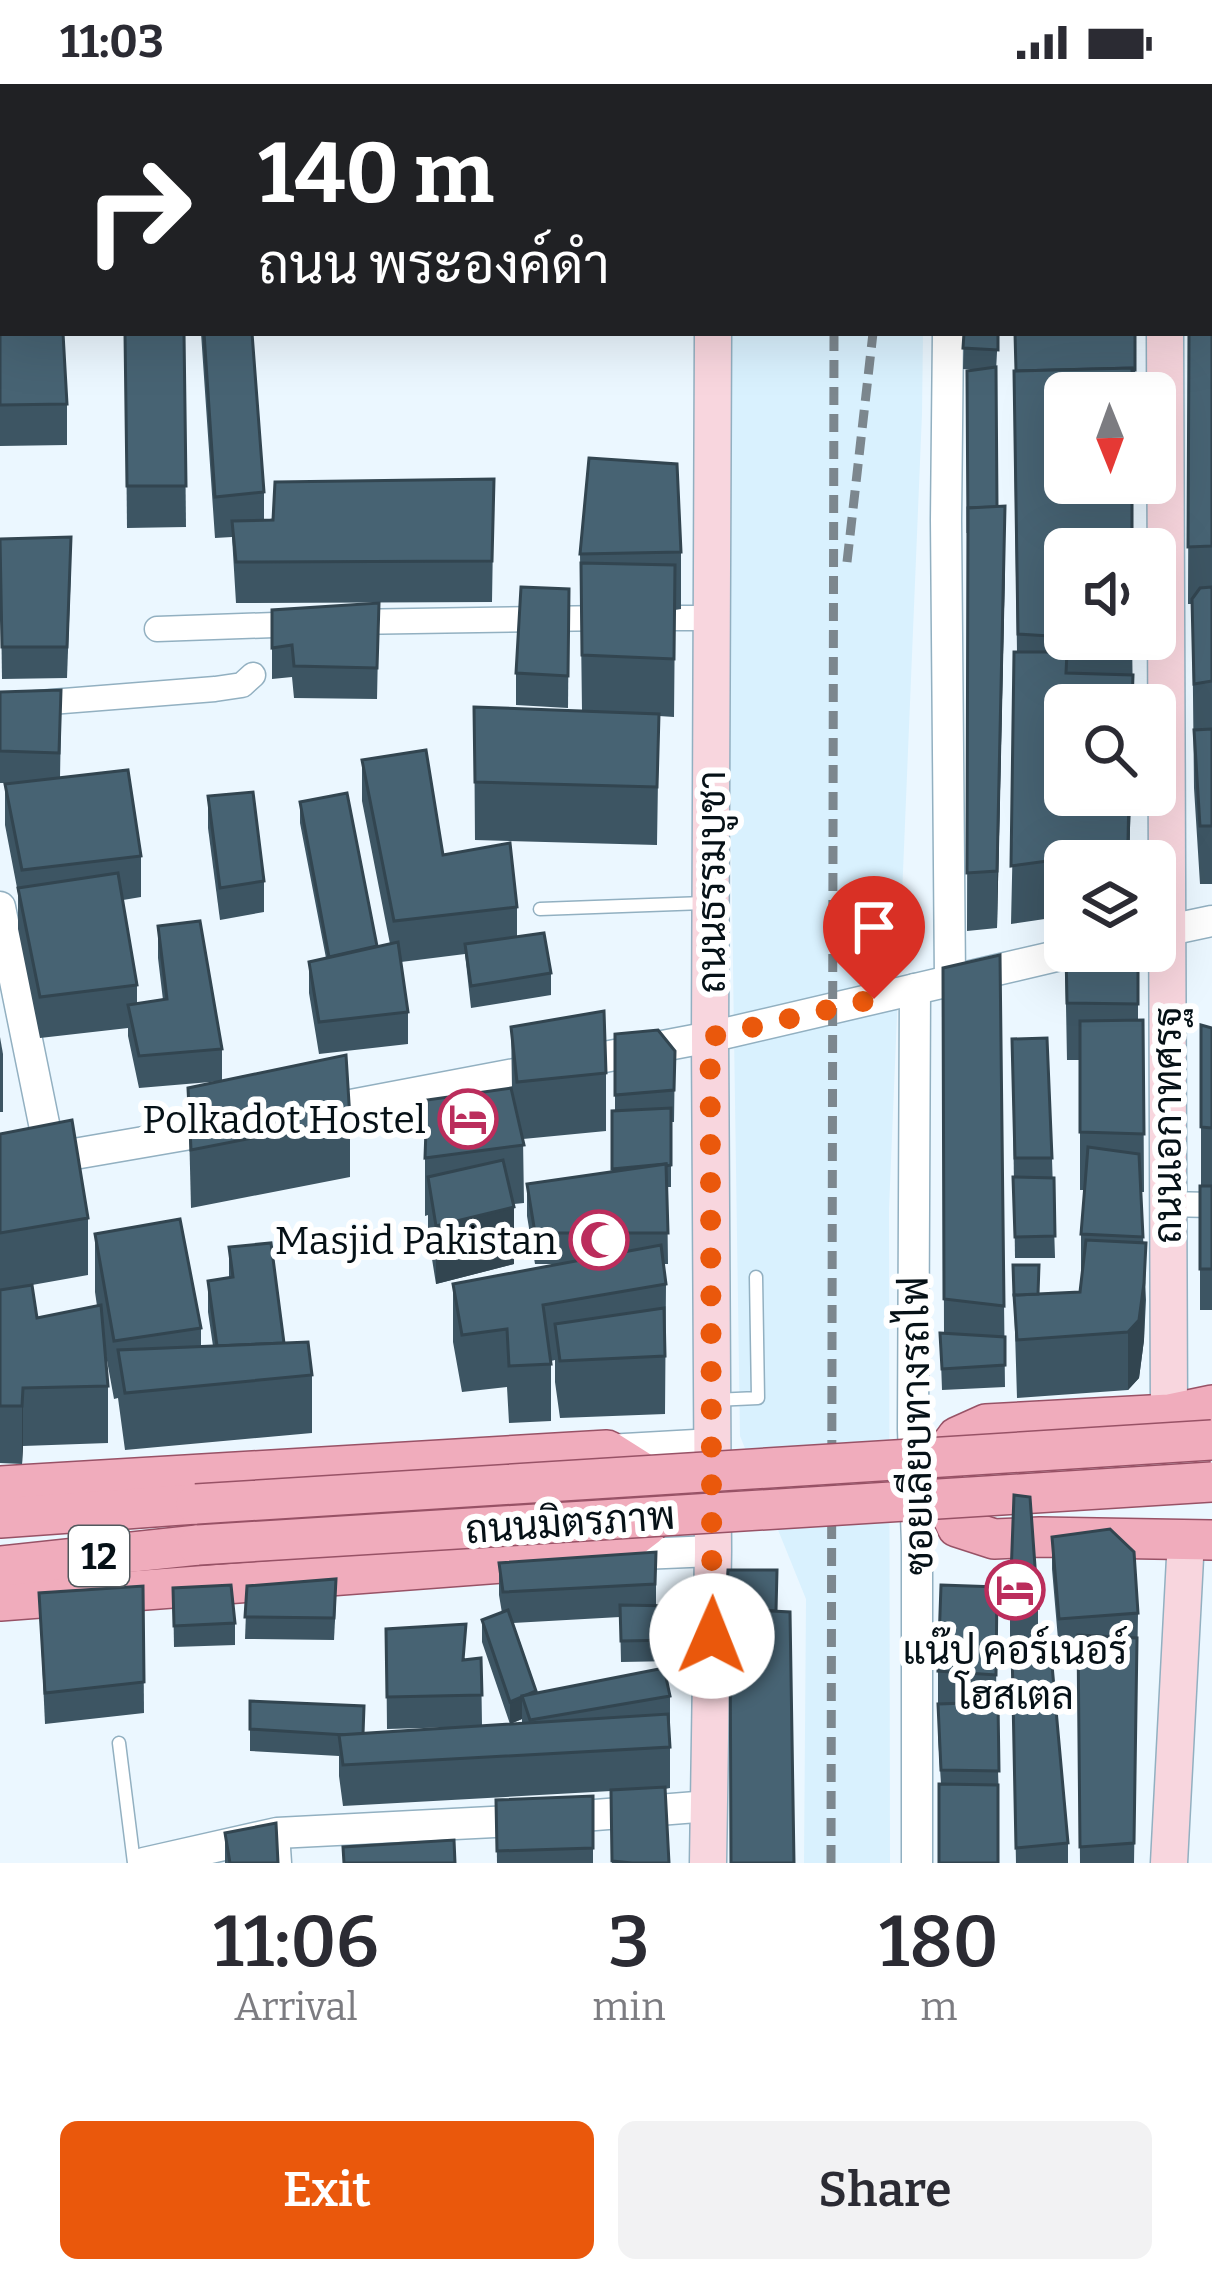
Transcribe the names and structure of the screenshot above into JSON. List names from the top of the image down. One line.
{"streets":{"main road":["ถนนธรรมบูชา","ถนนเอกาทศรฐ","ถนนมิตรภาพ","12"],"street":["ซอยเลียบทางรถไฟ"]},"places":{"hotel":["Polkadot Hostel","แน๊ป คอร์เนอร์ โฮสเตล"],"mosque":["Masjid Pakistan"]},"north":"bottom","page":{"status":"11:03","turn":["140 m","ถนน พระองค์ดำ"],"eta":["11:06","Arrival","3","min","180","m"],"buttons":["Exit","Share"]}}
